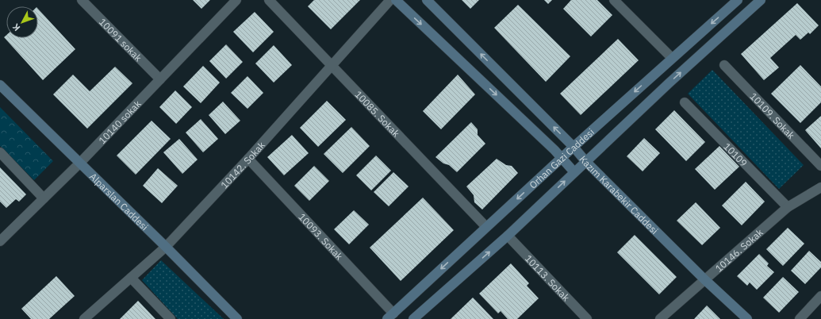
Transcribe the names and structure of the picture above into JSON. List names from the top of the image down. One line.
{"streets":{"street":["10091 sokak","10085. Sokak","10109. Sokak","10140 sokak","10109","Orhan Gazi Caddesi","10142. Sokak","Kazım Karabekir Caddesi","Alparslan Caddesi","10093. Sokak","10146. Sokak","10113. Sokak"]},"crossings":[["10091 sokak","10140 sokak"],["10085. Sokak","Orhan Gazi Caddesi"],["10085. Sokak","10142. Sokak"],["10140 sokak","Alparslan Caddesi"],["10109","10146. Sokak"],["Orhan Gazi Caddesi","Kazım Karabekir Caddesi"],["Orhan Gazi Caddesi","10093. Sokak"],["Orhan Gazi Caddesi","10113. Sokak"],["10142. Sokak","Alparslan Caddesi"],["10142. Sokak","10093. Sokak"],["Kazım Karabekir Caddesi","10146. Sokak"]],"north":"bottom left"}
